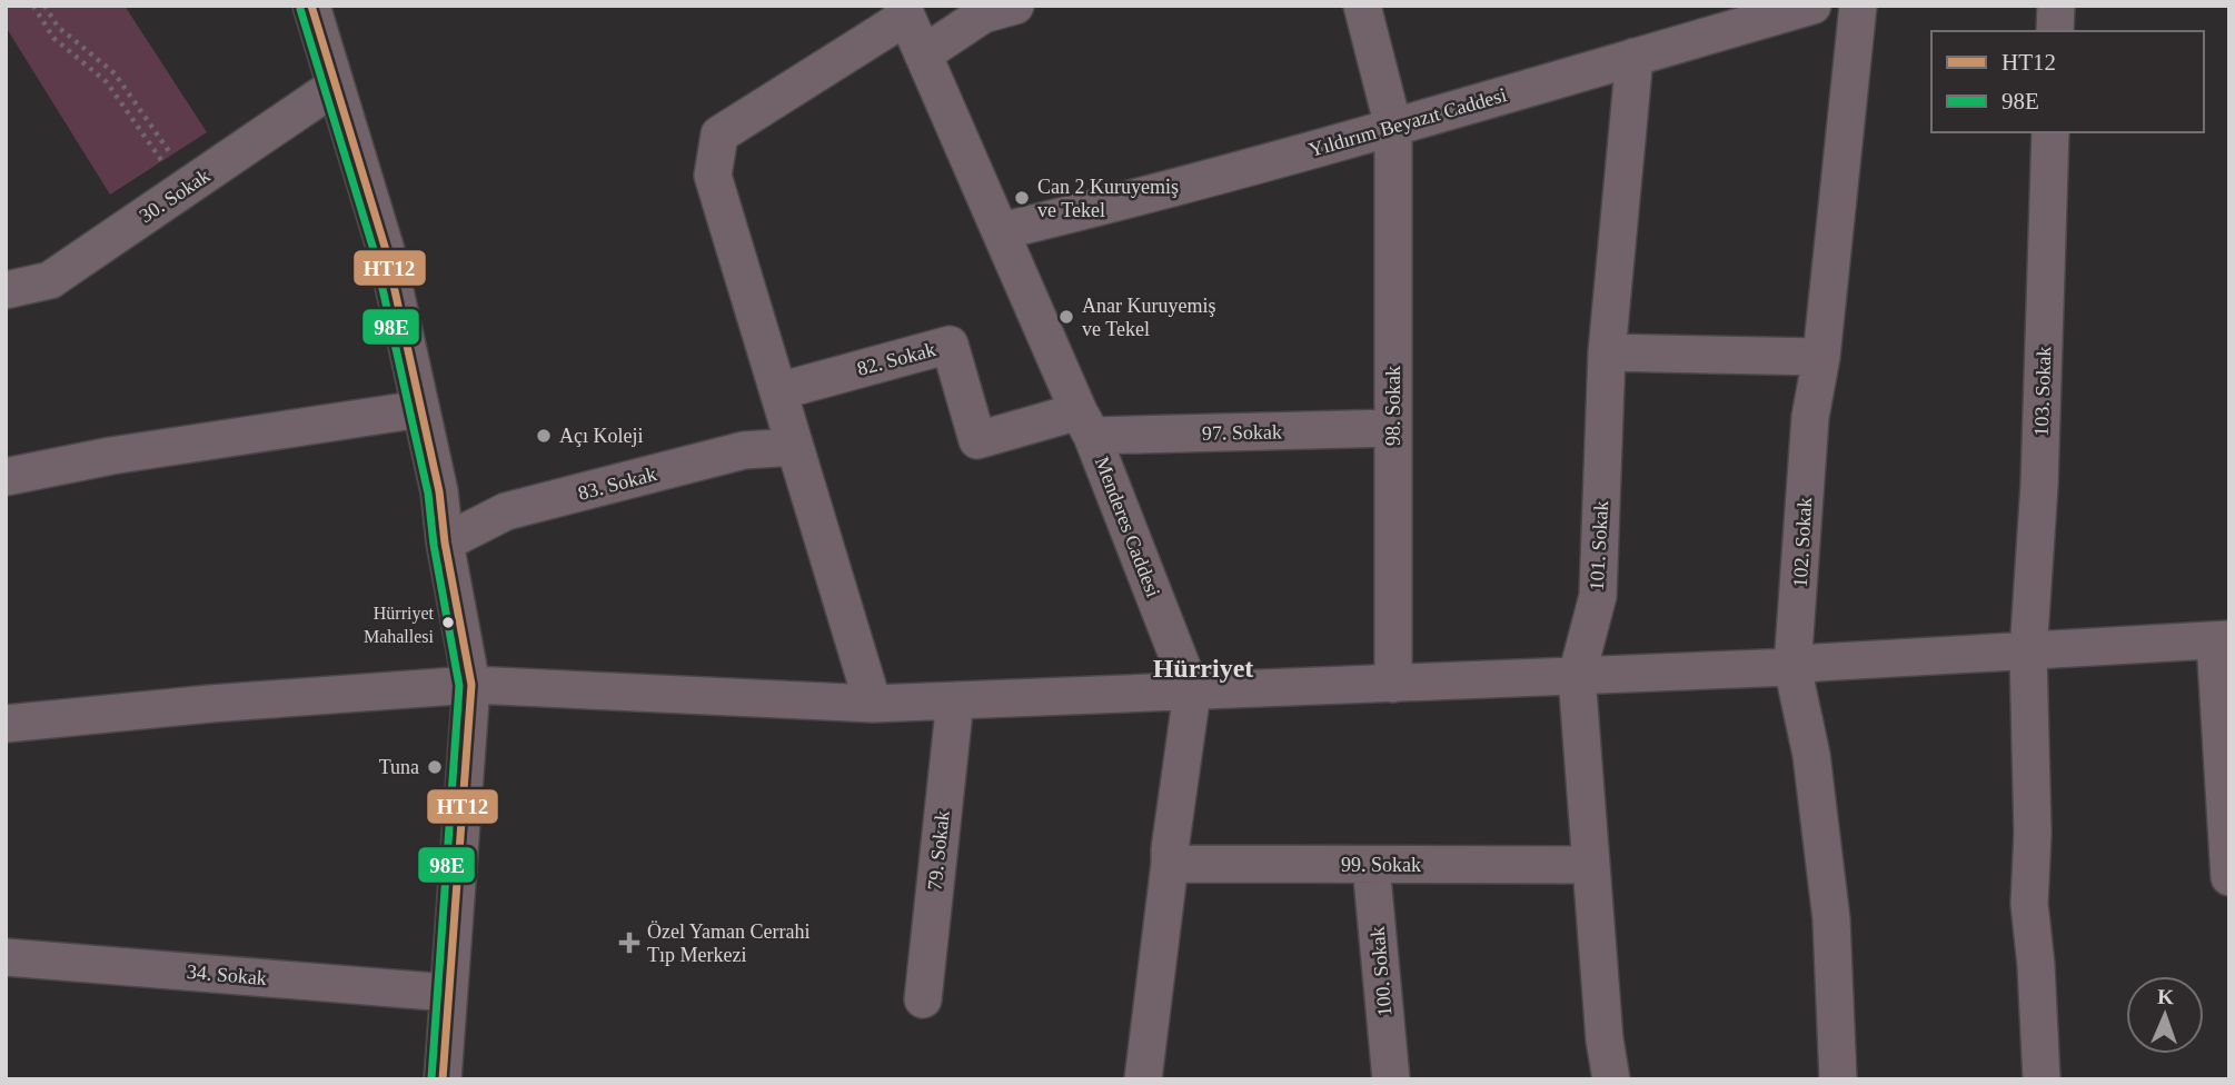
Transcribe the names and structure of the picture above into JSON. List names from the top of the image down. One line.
{"streets":{"street":["Yıldırım Beyazıt Caddesi","30. Sokak","82. Sokak","103. Sokak","98. Sokak","97. Sokak","83. Sokak","Menderes Caddesi","102. Sokak","101. Sokak","79. Sokak","99. Sokak","100. Sokak","34. Sokak"]},"crossings":[["Yıldırım Beyazıt Caddesi","98. Sokak"],["Yıldırım Beyazıt Caddesi","Menderes Caddesi"],["Yıldırım Beyazıt Caddesi","101. Sokak"],["82. Sokak","97. Sokak"],["82. Sokak","Menderes Caddesi"],["98. Sokak","97. Sokak"],["97. Sokak","Menderes Caddesi"],["Menderes Caddesi","99. Sokak"],["101. Sokak","99. Sokak"],["99. Sokak","100. Sokak"]],"districts":["Hürriyet"],"places":{"other":["Can 2 Kuruyemiş ve Tekel","Anar Kuruyemiş ve Tekel","Açı Koleji","Hürriyet Mahallesi","Tuna"],"health":["Özel Yaman Cerrahi Tıp Merkezi"]},"lines":["transit line HT12","transit line 98E"],"legend":["HT12","98E"],"north":"top"}
